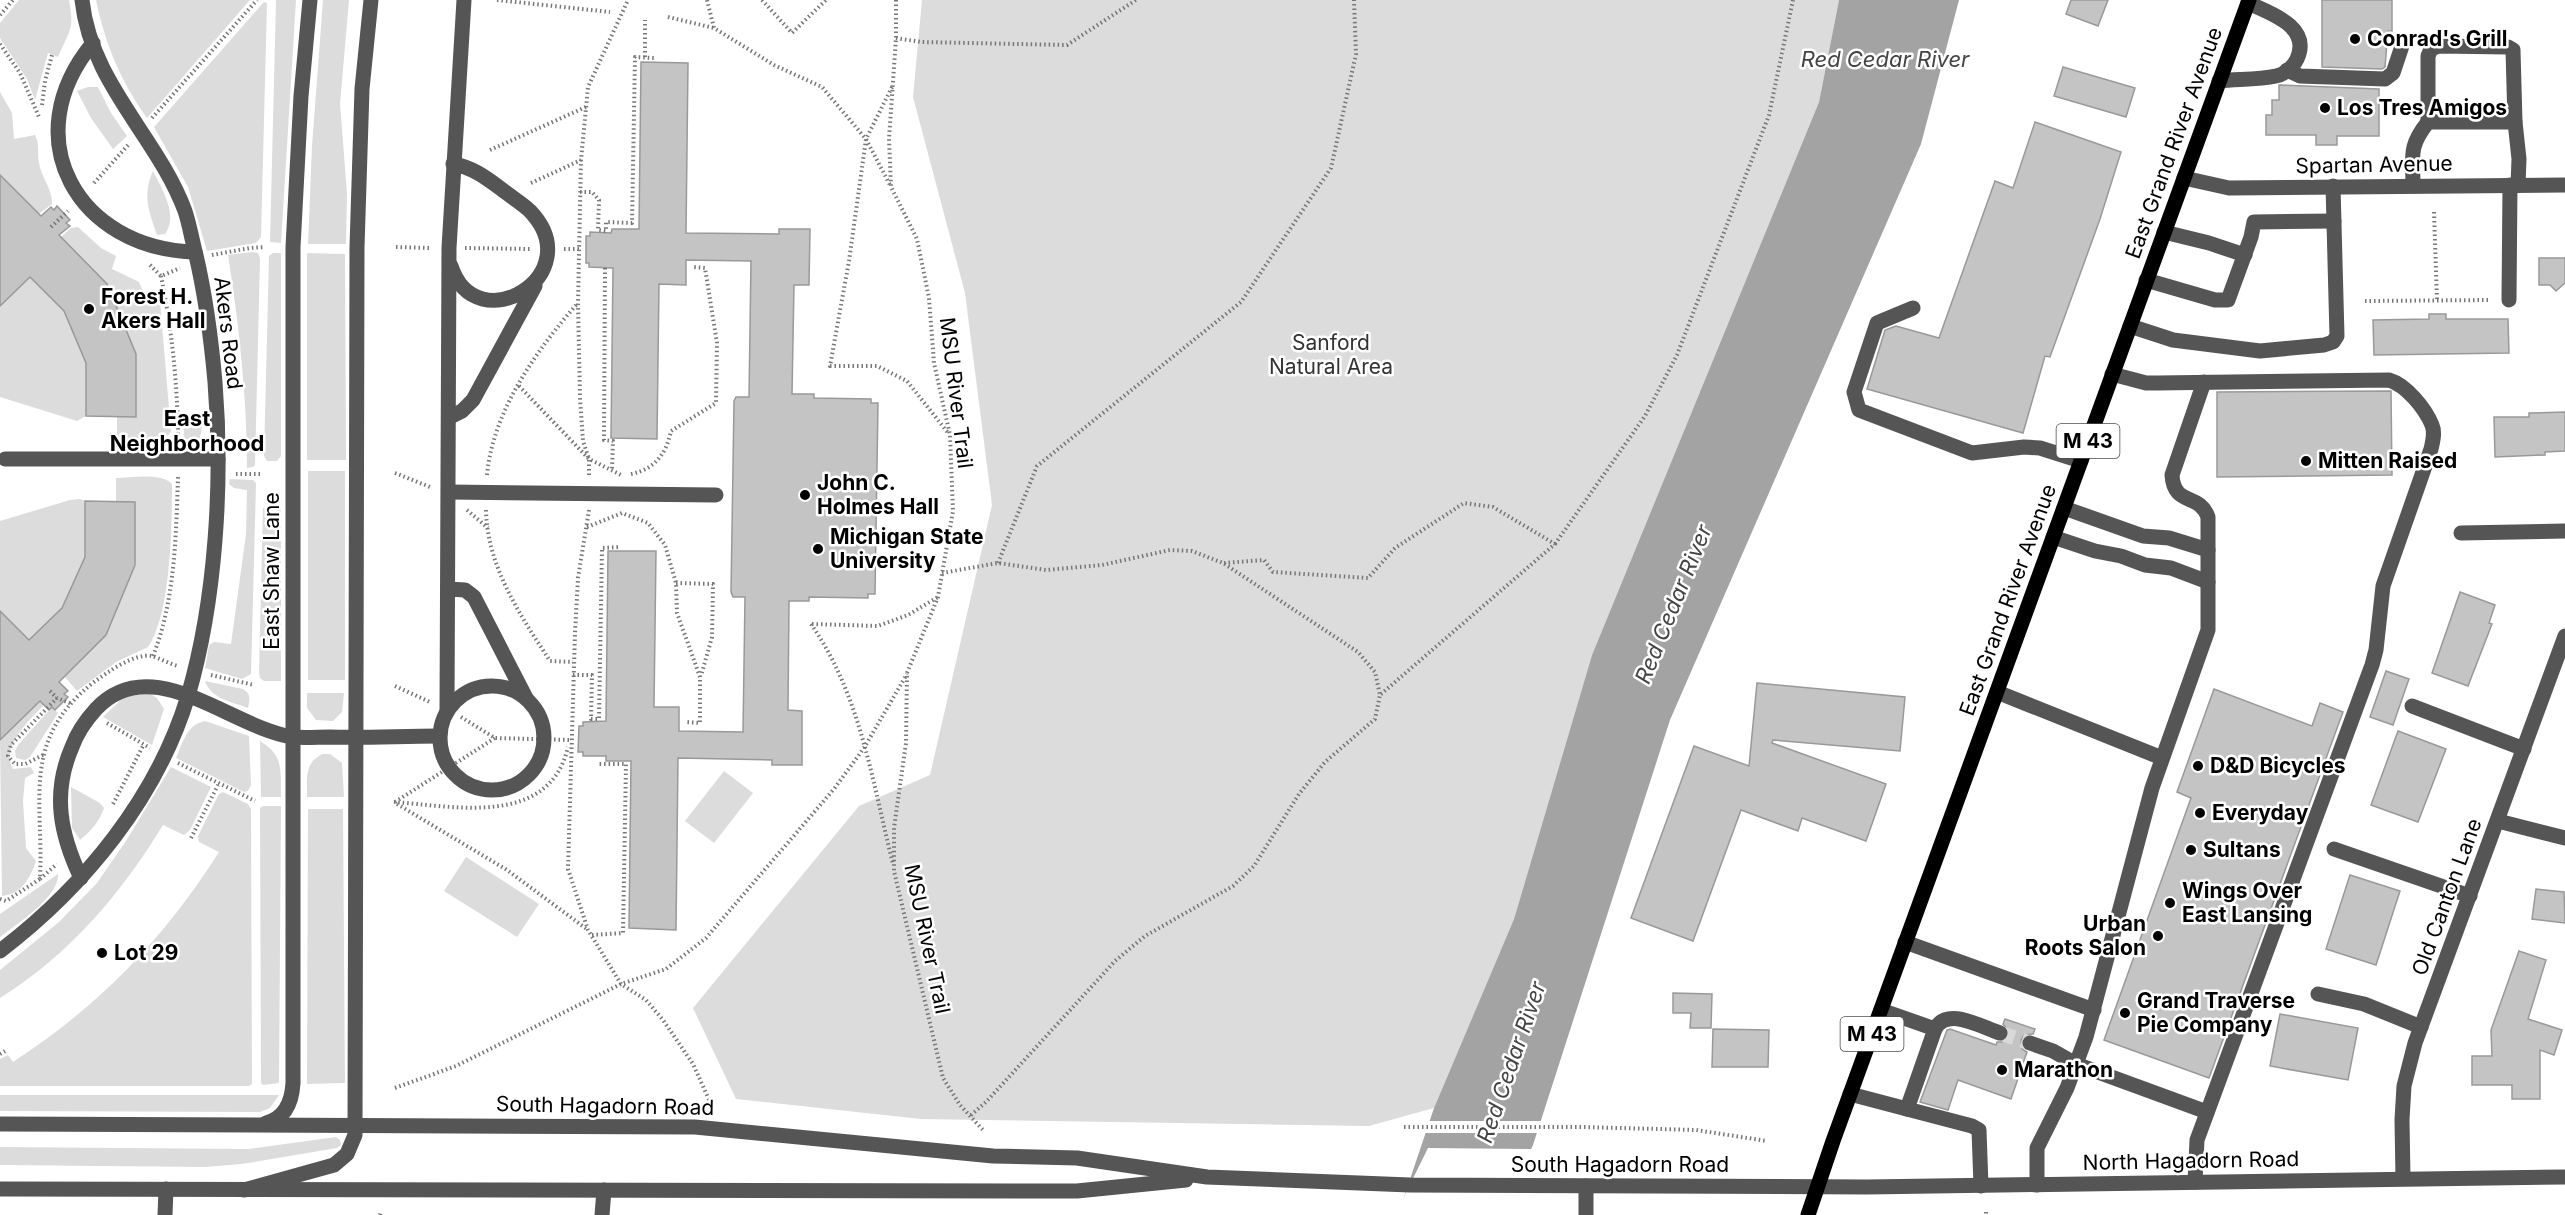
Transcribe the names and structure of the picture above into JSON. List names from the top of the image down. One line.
{"streets":{"main road":["East Grand River Avenue","M 43"],"street":["Spartan Avenue","Akers Road","East Shaw Lane","Old Canton Lane","South Hagadorn Road","North Hagadorn Road"],"path":["MSU River Trail"]},"crossings":[["East Grand River Avenue","Spartan Avenue"],["East Grand River Avenue","South Hagadorn Road"],["East Grand River Avenue","North Hagadorn Road"],["East Shaw Lane","South Hagadorn Road"],["Old Canton Lane","North Hagadorn Road"],["South Hagadorn Road","North Hagadorn Road"]],"districts":["East Neighborhood"],"water":["Red Cedar River"],"parks":["Sanford Natural Area"],"places":["Conrad's Grill","Los Tres Amigos","Forest H. Akers Hall","Mitten Raised","John C. Holmes Hall","Michigan State University","D&D Bicycles","Everyday","Sultans","Wings Over East Lansing","Urban Roots Salon","Lot 29","Grand Traverse Pie Company","Marathon"]}
